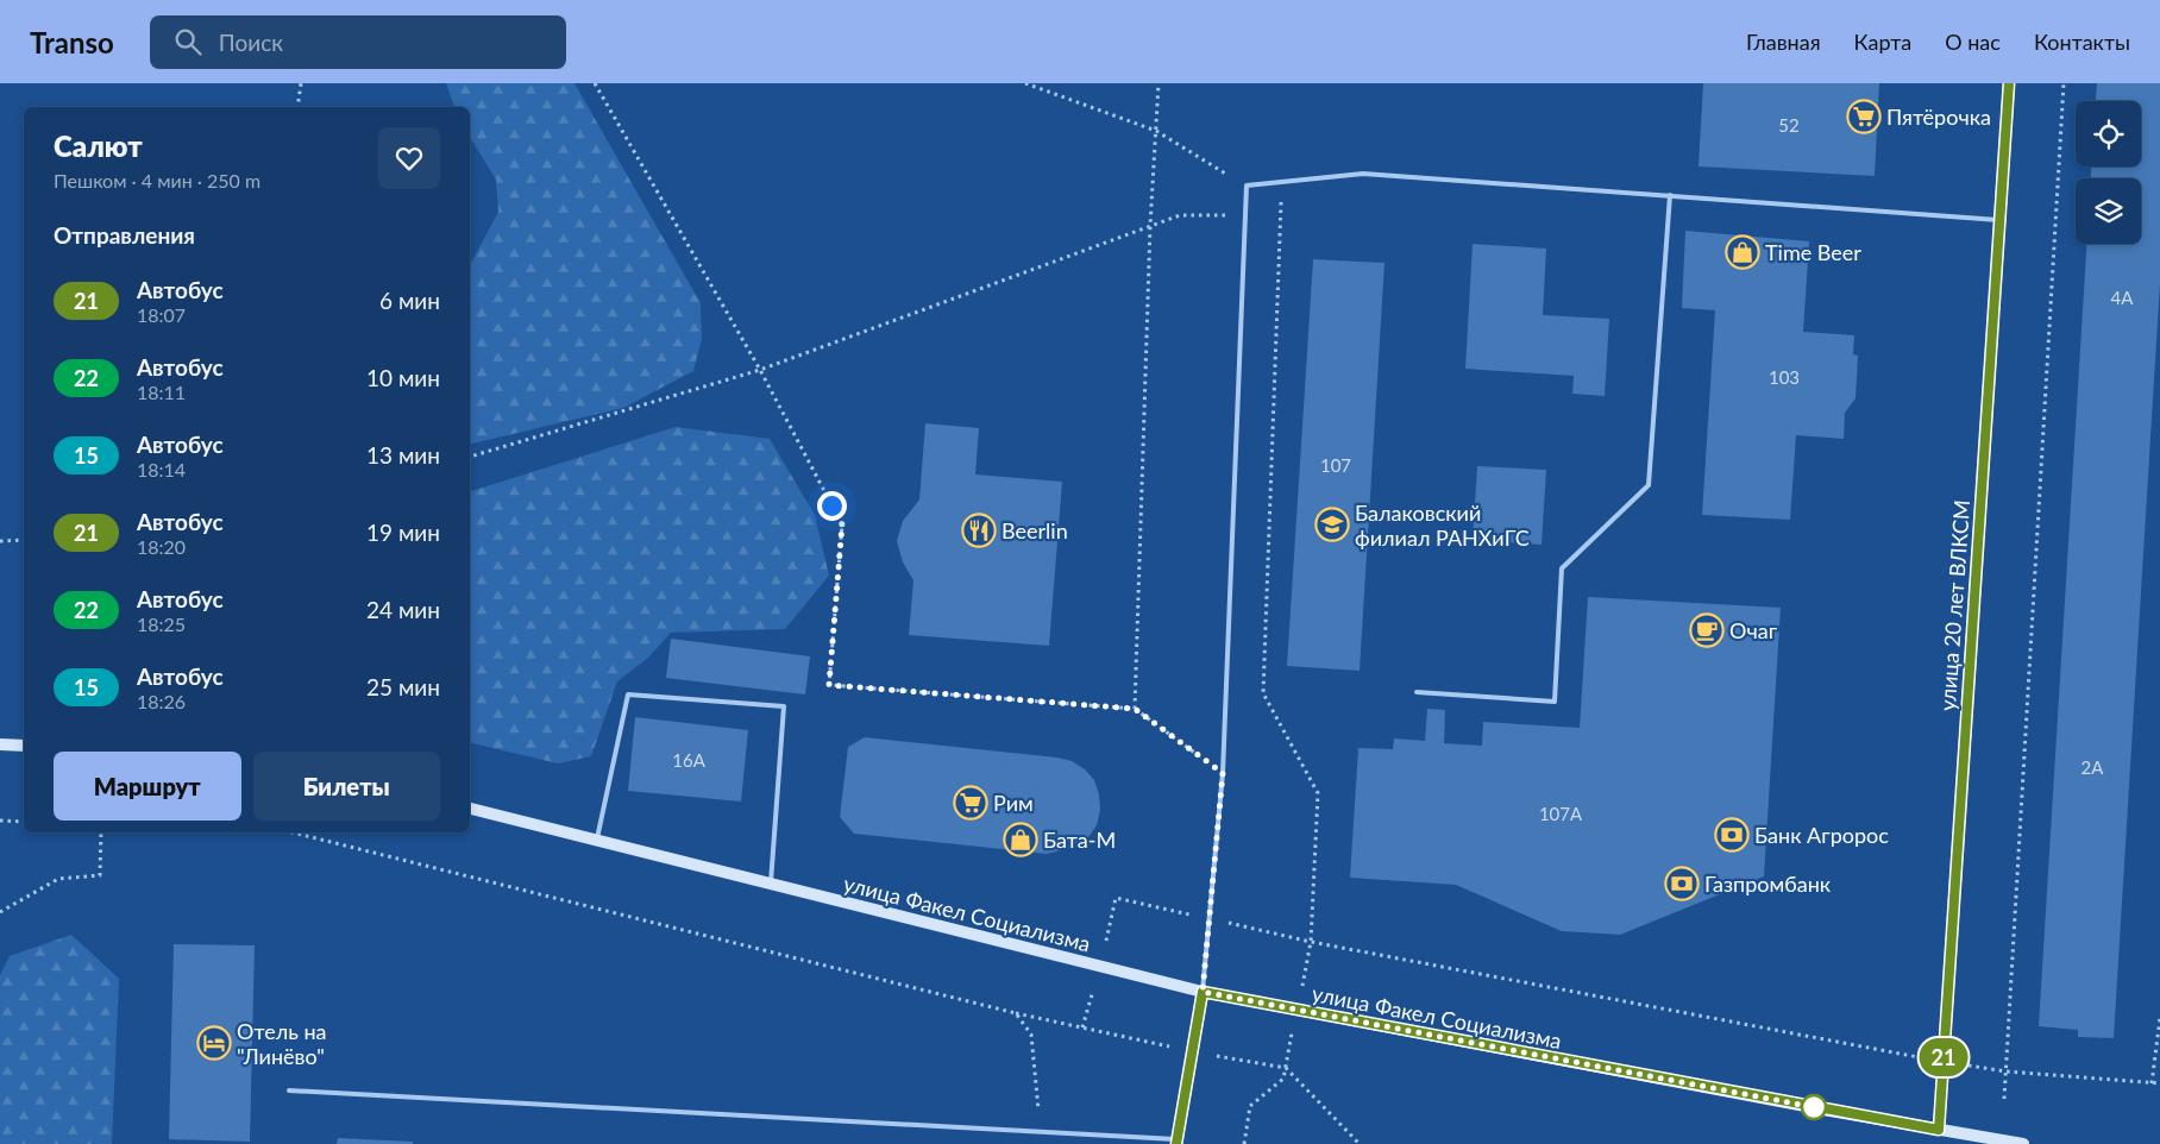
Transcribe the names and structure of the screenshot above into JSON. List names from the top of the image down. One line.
{"streets":{"main road":["улица 20 лет ВЛКСМ","улица Факел Социализма"]},"crossings":[["улица 20 лет ВЛКСМ","улица Факел Социализма"]],"places":{"supermarket":["Пятёрочка","Рим"],"shop":["Time Beer","Бата-М"],"school or university":["Балаковский филиал РАНХиГС"],"restaurant":["Beerlin"],"cafe":["Очаг"],"bank":["Банк Агророс","Газпромбанк"],"hotel":["Отель на \"Линёво\""]},"lines":["bus line 21"],"house_numbers":["52","4А","103","107","16А","2А","107А"],"page":{"header":"Transo","search":"Поиск","nav":["Главная","Карта","О нас","Контакты"],"on_map":"21","heading":[["Салют","Пешком · 4 мин · 250 m"],"Отправления"],"list":[{"mark":"21","name":"Автобус","note":"18:07","value":"6 мин"},{"mark":"22","name":"Автобус","note":"18:11","value":"10 мин"},{"mark":"15","name":"Автобус","note":"18:14","value":"13 мин"},{"mark":"21","name":"Автобус","note":"18:20","value":"19 мин"},{"mark":"22","name":"Автобус","note":"18:25","value":"24 мин"},{"mark":"15","name":"Автобус","note":"18:26","value":"25 мин"}],"buttons":["Маршрут","Билеты"]}}
